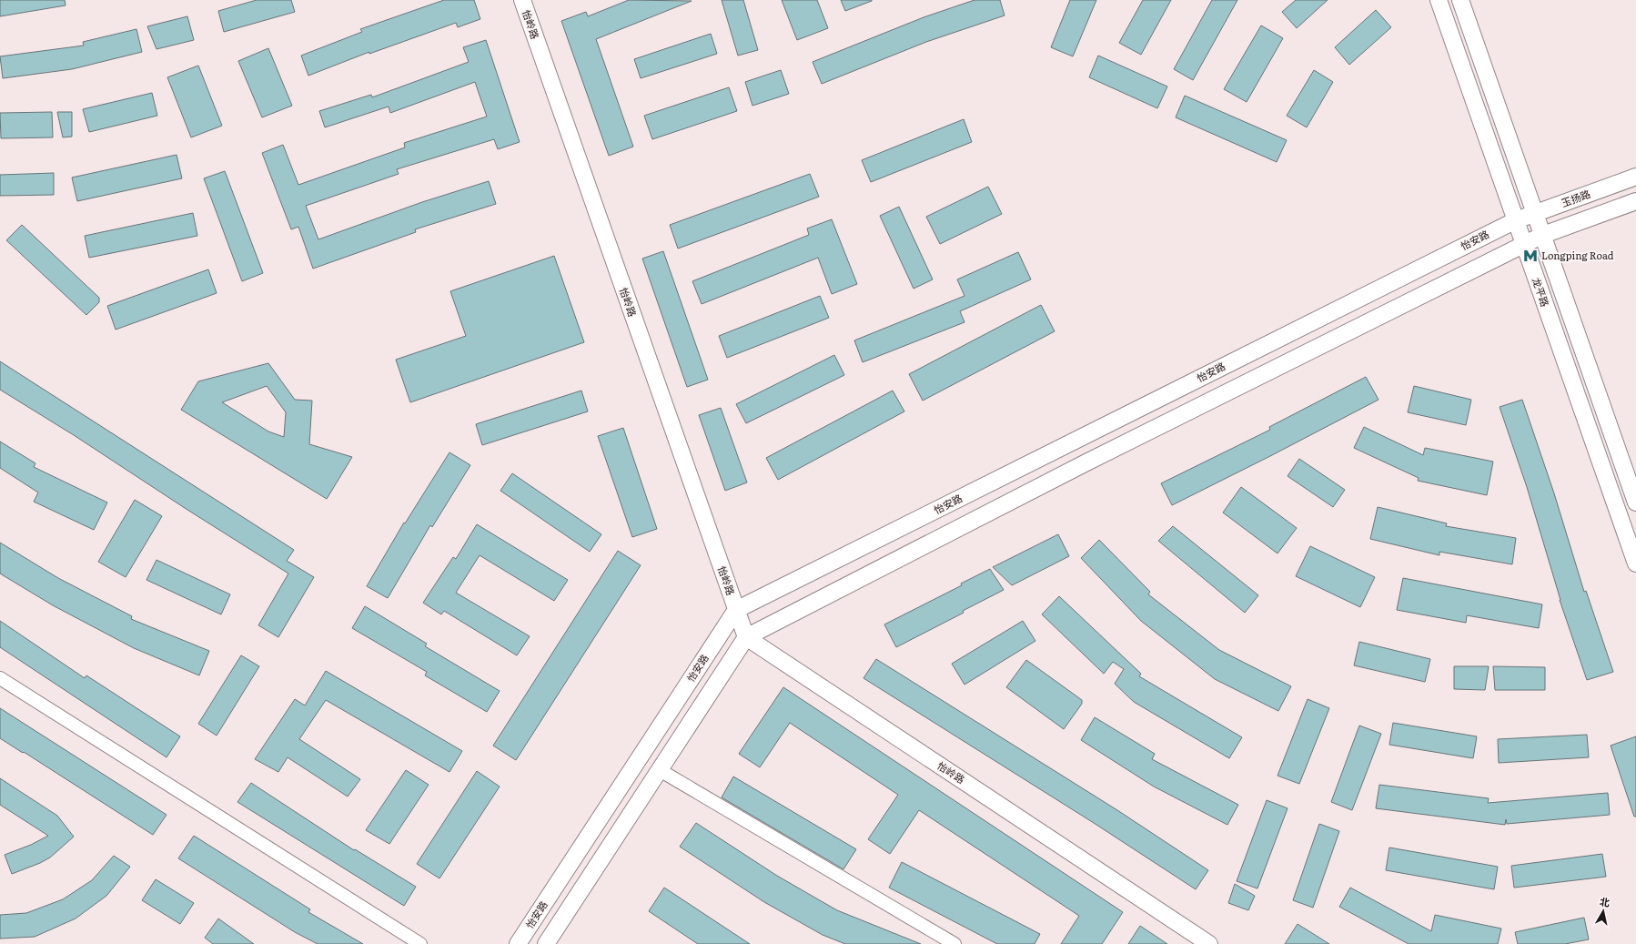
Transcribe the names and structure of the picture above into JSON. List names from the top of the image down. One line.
{"streets":{"street":["怡岭路","玉扬路","怡安路","龙平路"]},"crossings":[["怡岭路","怡安路"],["玉扬路","怡安路"],["玉扬路","龙平路"],["怡安路","龙平路"]],"places":{"metro station":["Longping Road"]},"north":"top"}
